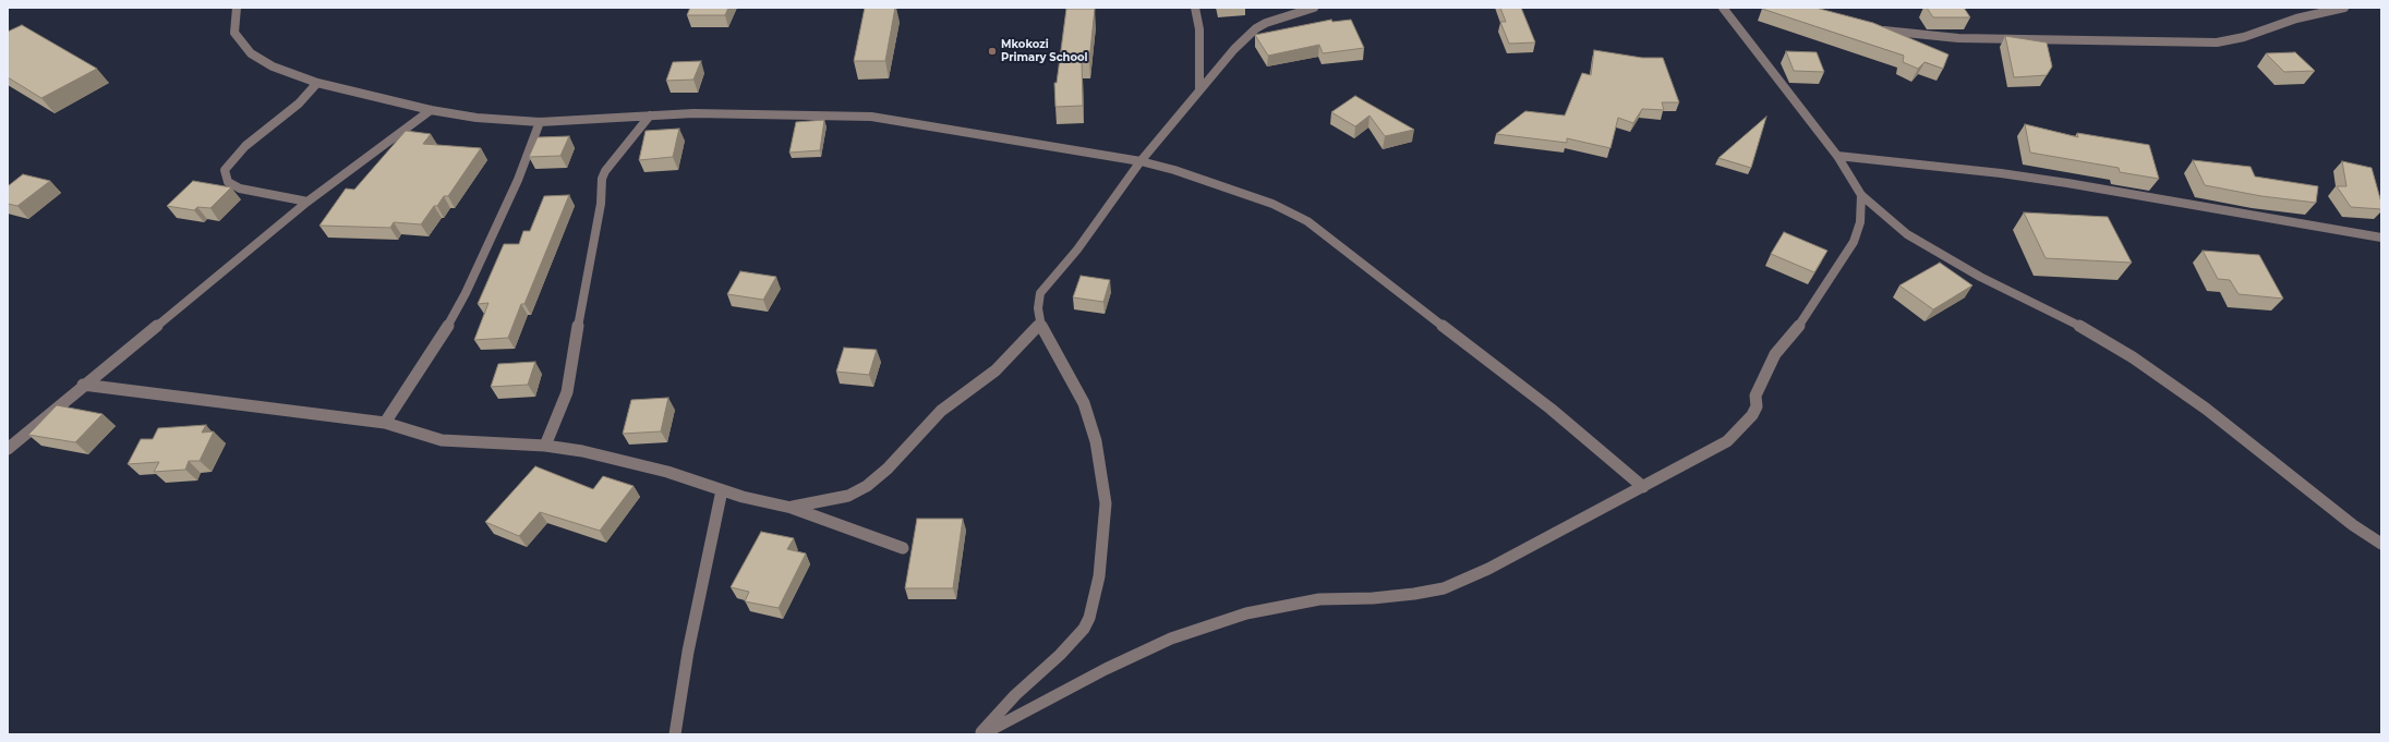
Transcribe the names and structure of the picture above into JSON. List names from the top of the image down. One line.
{"places":["Mkokozi Primary School"]}
